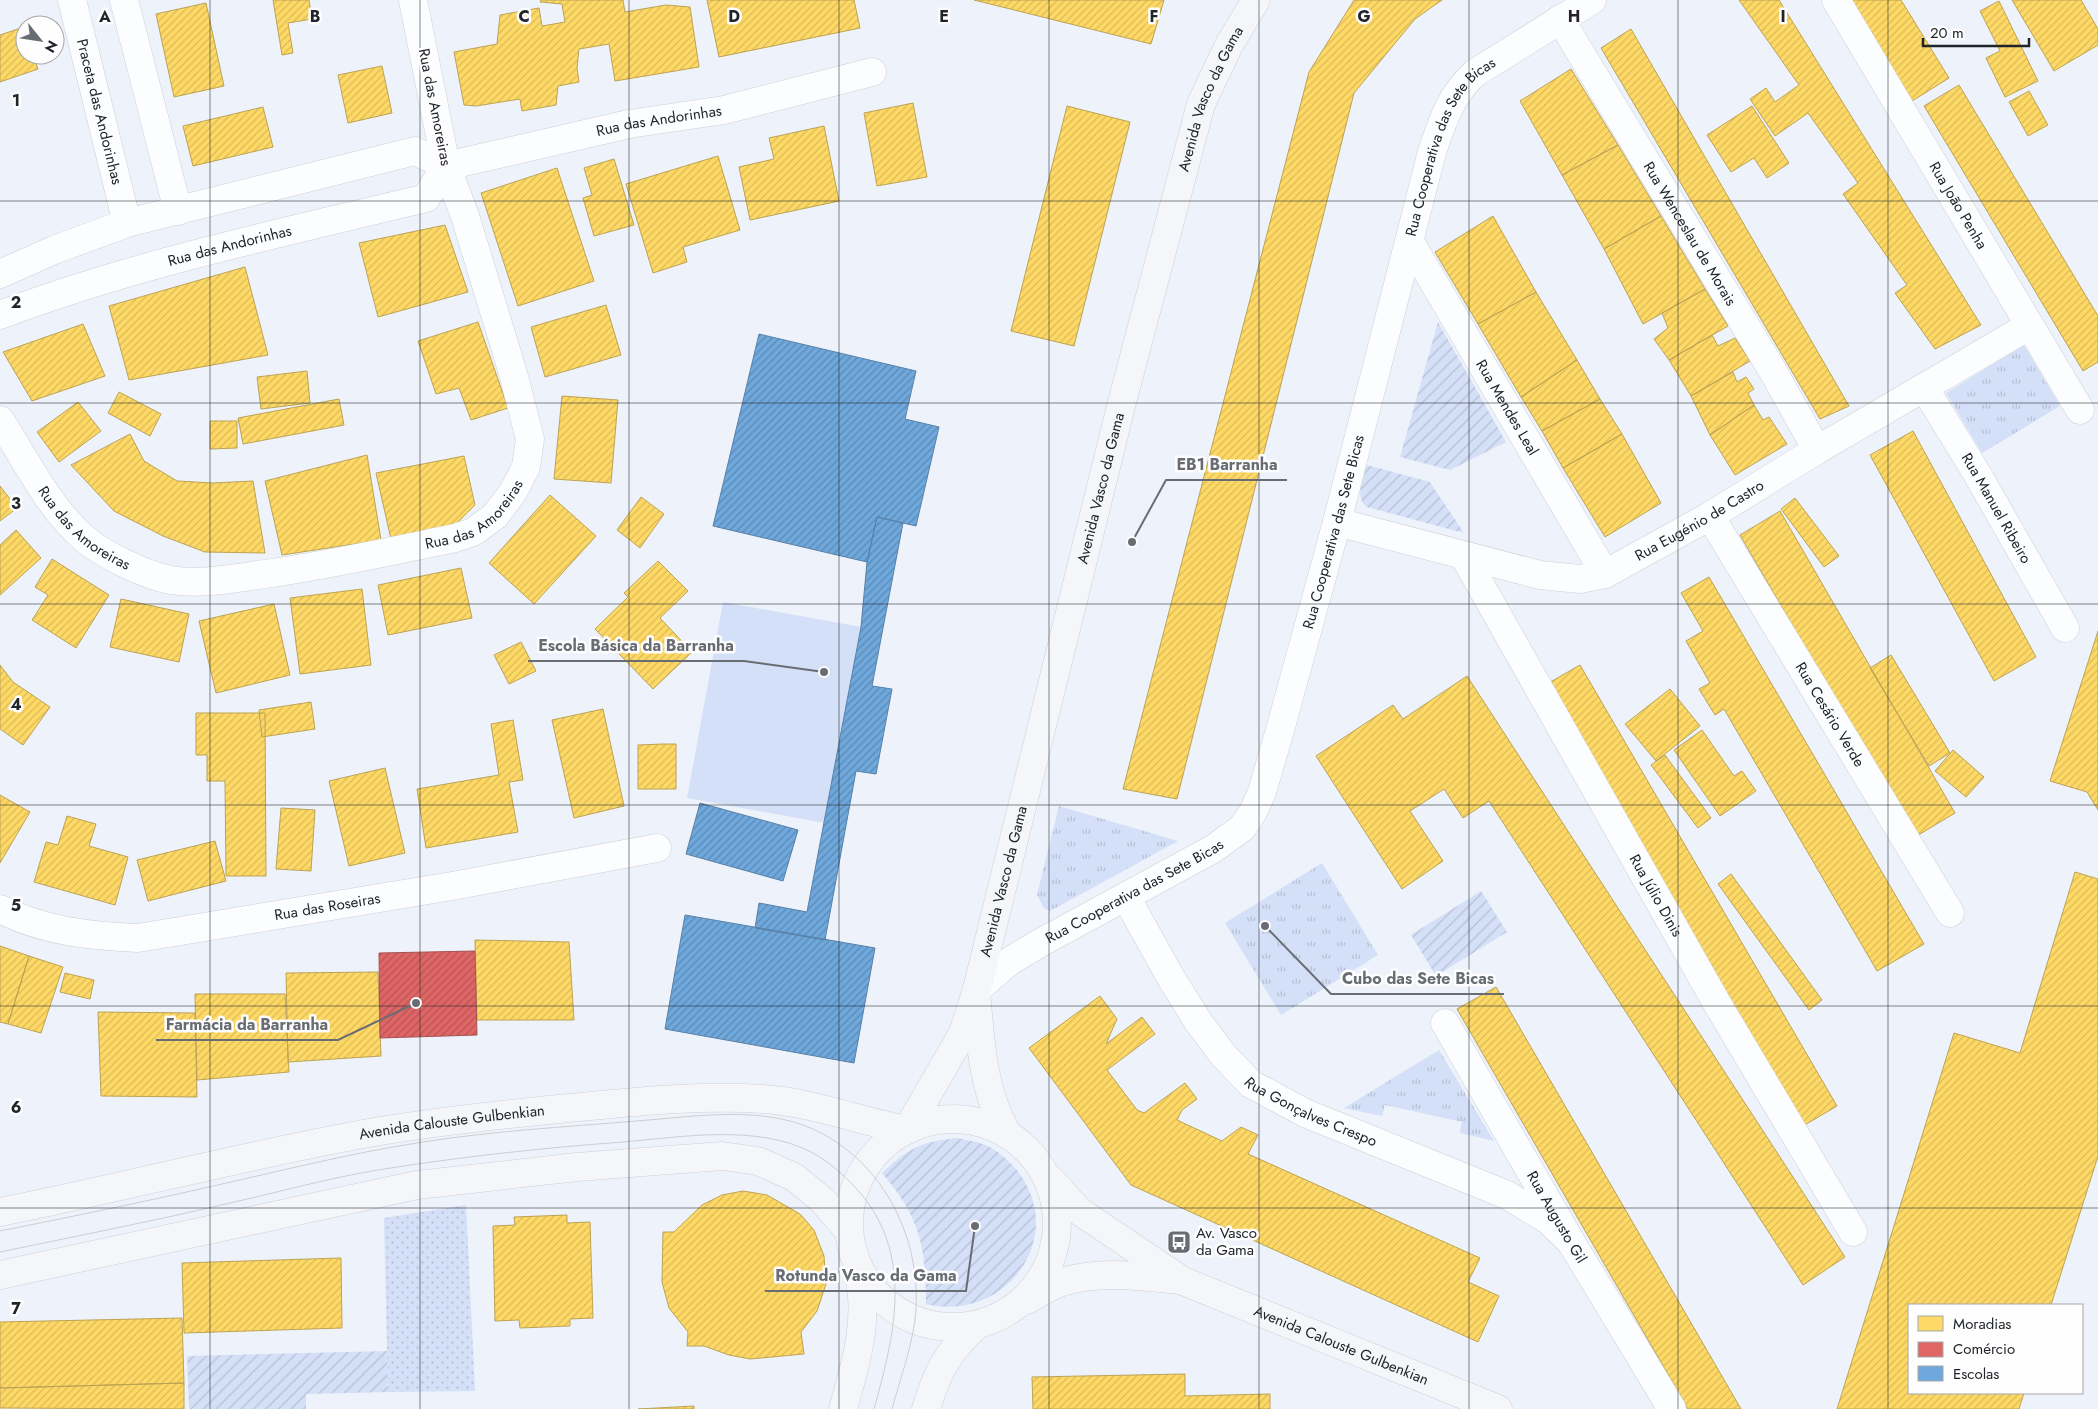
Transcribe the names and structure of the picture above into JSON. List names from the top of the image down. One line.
{"streets":{"main road":["Avenida Vasco da Gama","Avenida Calouste Gulbenkian"],"street":["Rua das Amoreiras","Praceta das Andorinhas","Rua das Andorinhas","Rua Cooperativa das Sete Bicas","Rua João Penha","Rua Wenceslau de Morais","Rua Mendes Leal","Rua Manuel Ribeiro","Rua Eugénio de Castro","Rua Cesário Verde","Rua Júlio Dinis","Rua das Roseiras","Rua Gonçalves Crespo","Rua Augusto Gil"]},"crossings":[["Avenida Vasco da Gama","Rua Cooperativa das Sete Bicas"],["Avenida Vasco da Gama","Avenida Calouste Gulbenkian"],["Rua das Amoreiras","Rua das Andorinhas"],["Rua Cooperativa das Sete Bicas","Rua Wenceslau de Morais"],["Rua Cooperativa das Sete Bicas","Rua Mendes Leal"],["Rua Cooperativa das Sete Bicas","Rua Eugénio de Castro"],["Rua Cooperativa das Sete Bicas","Rua Gonçalves Crespo"],["Rua João Penha","Rua Eugénio de Castro"],["Rua Wenceslau de Morais","Rua Eugénio de Castro"],["Rua Mendes Leal","Rua Eugénio de Castro"],["Rua Manuel Ribeiro","Rua Eugénio de Castro"],["Rua Eugénio de Castro","Rua Cesário Verde"],["Rua Eugénio de Castro","Rua Júlio Dinis"],["Rua Gonçalves Crespo","Rua Augusto Gil"]],"places":{"other":["EB1 Barranha","Escola Básica da Barranha","Cubo das Sete Bicas","Farmácia da Barranha","Rotunda Vasco da Gama"],"bus stop":["Av. Vasco da Gama"]},"legend":["Moradias","Comércio","Escolas"],"scale_bar":"20 m","north":"bottom right","grid":{"columns":["A","B","C","D","E","F","G","H","I"],"rows":["1","2","3","4","5","6","7"]}}
